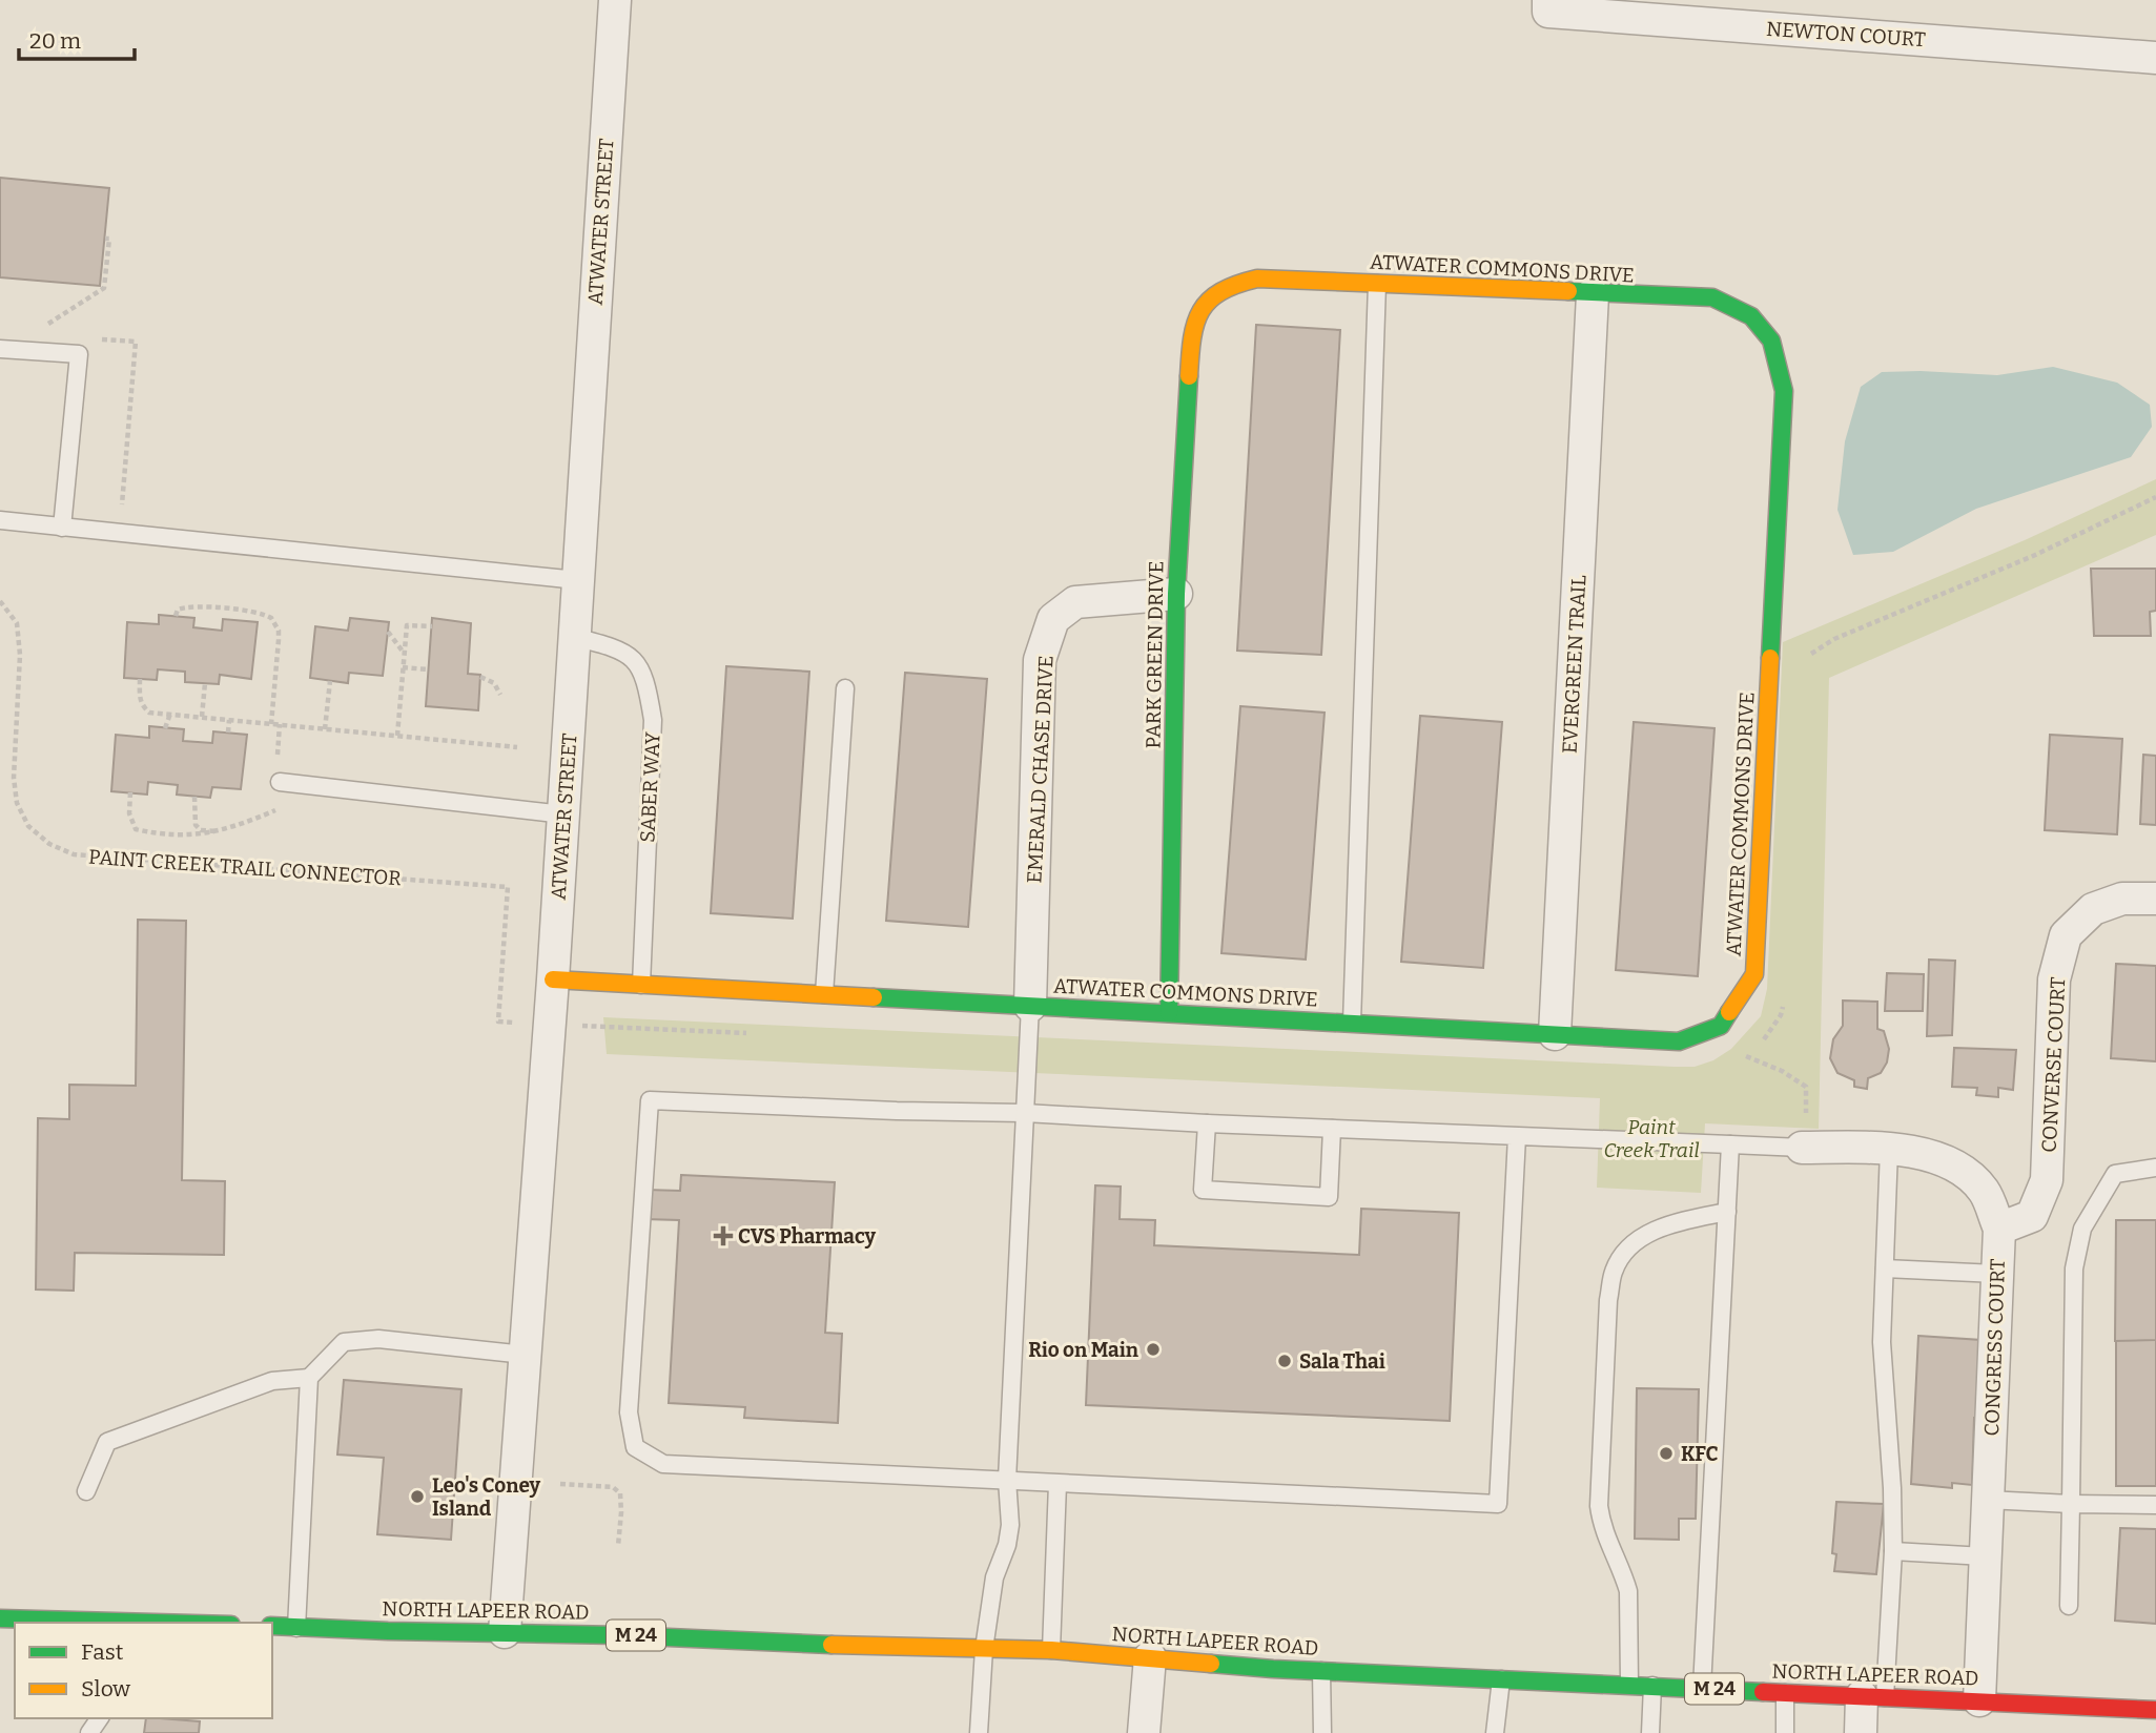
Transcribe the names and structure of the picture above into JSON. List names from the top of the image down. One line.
{"streets":{"street":["NEWTON COURT","ATWATER STREET","ATWATER COMMONS DRIVE","PARK GREEN DRIVE","EVERGREEN TRAIL","EMERALD CHASE DRIVE","CONVERSE COURT","CONGRESS COURT","NORTH LAPEER ROAD","M 24"],"lane":["SABER WAY"],"path":["PAINT CREEK TRAIL CONNECTOR"]},"crossings":[["ATWATER STREET","ATWATER COMMONS DRIVE"],["ATWATER STREET","SABER WAY"],["ATWATER STREET","NORTH LAPEER ROAD"],["ATWATER COMMONS DRIVE","PARK GREEN DRIVE"],["ATWATER COMMONS DRIVE","EVERGREEN TRAIL"],["ATWATER COMMONS DRIVE","EMERALD CHASE DRIVE"],["ATWATER COMMONS DRIVE","SABER WAY"],["PARK GREEN DRIVE","EMERALD CHASE DRIVE"],["CONVERSE COURT","CONGRESS COURT"],["CONGRESS COURT","NORTH LAPEER ROAD"]],"parks":["Paint Creek Trail"],"places":{"health":["CVS Pharmacy"],"other":["Rio on Main","Sala Thai","KFC","Leo's Coney Island"]},"legend":["Fast","Slow"],"scale_bar":"20 m"}
